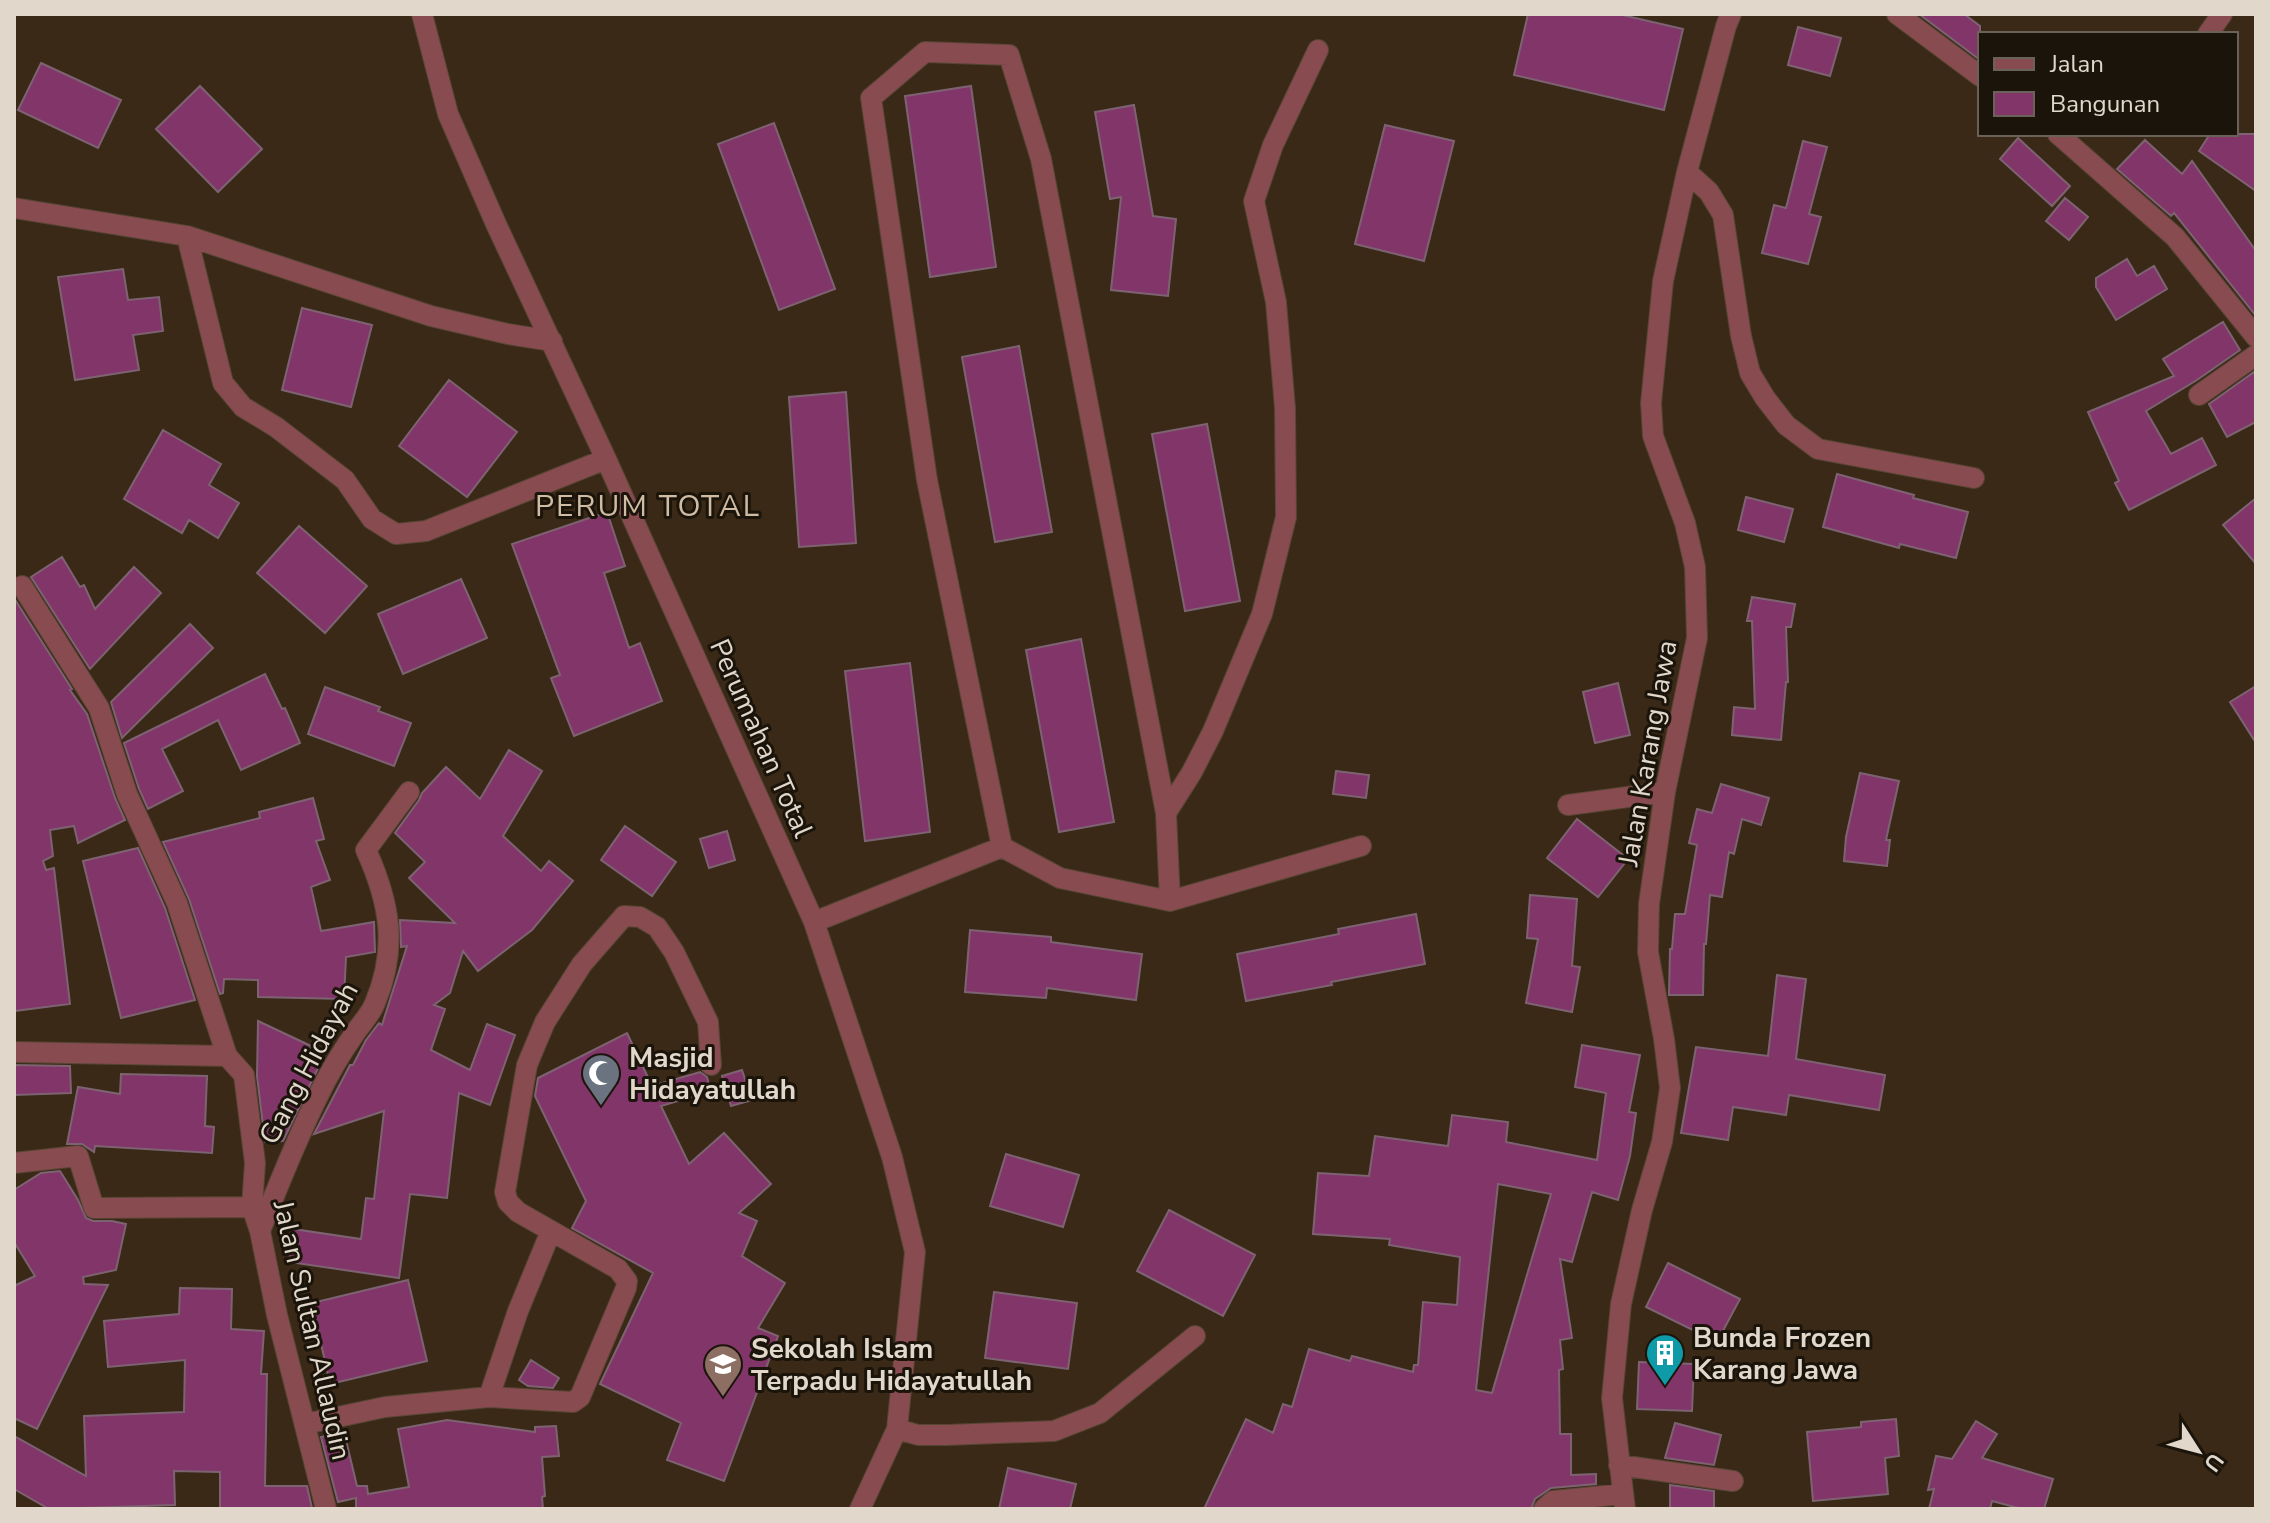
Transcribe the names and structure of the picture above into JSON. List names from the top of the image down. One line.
{"streets":{"street":["Perumahan Total","Jalan Karang Jawa","Gang Hidayah","Jalan Sultan Allaudin"]},"crossings":[["Gang Hidayah","Jalan Sultan Allaudin"]],"districts":["PERUM TOTAL"],"places":{"mosque":["Masjid Hidayatullah"],"building":["Bunda Frozen Karang Jawa"],"school or university":["Sekolah Islam Terpadu Hidayatullah"]},"legend":["Jalan","Bangunan"],"north":"bottom right"}
